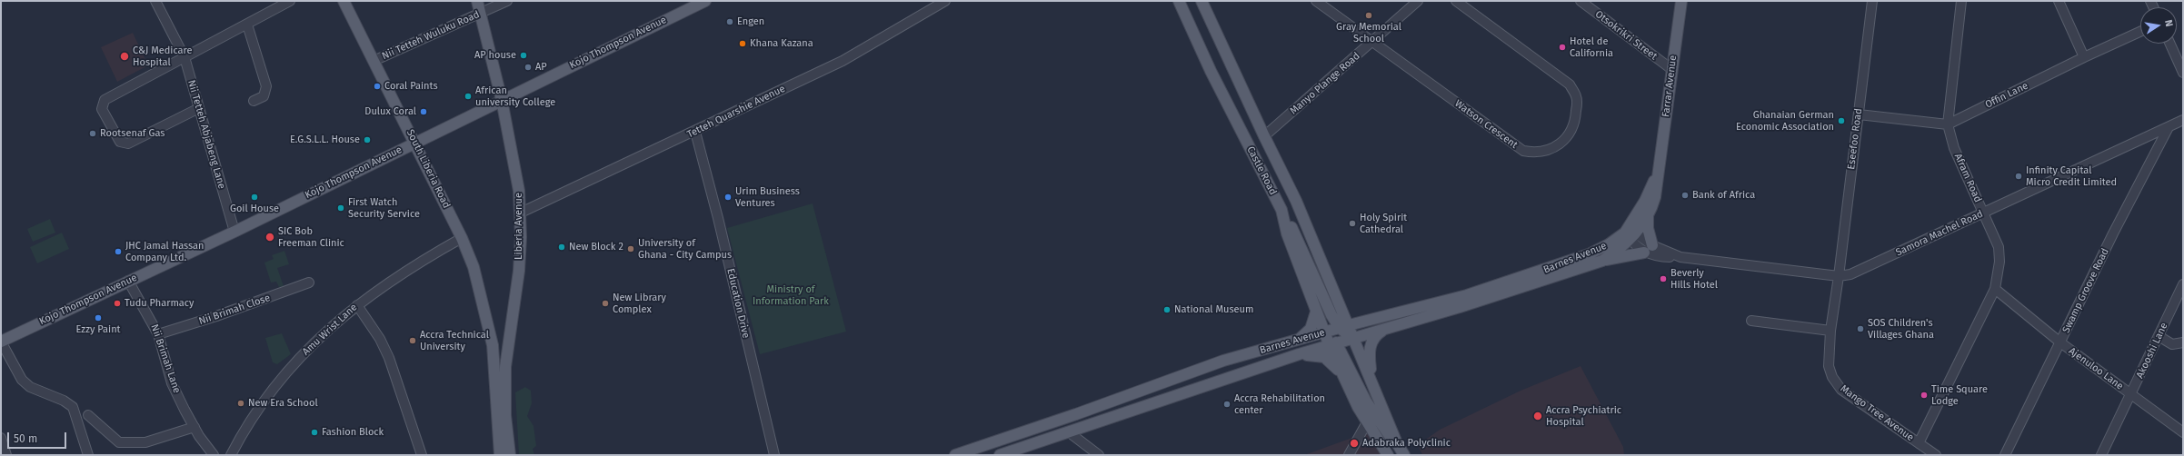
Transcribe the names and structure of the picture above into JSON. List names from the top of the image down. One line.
{"streets":{"main road":["Kojo Thompson Avenue","Farrar Avenue","South Liberia Road","Castle Road","Liberia Avenue","Barnes Avenue"],"street":["Nii Tetteh Wuluku Road","Otsokrikri Street","Manyo Plange Road","Offin Lane","Tetteh Quarshie Avenue","Watson Crescent","Nii Tetteh Abjabeng Lane","Eseefoo Road","Afram Road","Samora Machel Road","Swamp Groove Road","Education Drive","Nii Brimah Close","Amu Wrist Lane","Akooshi Lane","Nii Brimah Lane","Ajenuloo Lane","Mango Tree Avenue"]},"crossings":[["Nii Tetteh Wuluku Road","South Liberia Road"],["Nii Tetteh Wuluku Road","Liberia Avenue"],["Otsokrikri Street","Farrar Avenue"],["Kojo Thompson Avenue","Nii Tetteh Abjabeng Lane"],["Kojo Thompson Avenue","South Liberia Road"],["Kojo Thompson Avenue","Liberia Avenue"],["Kojo Thompson Avenue","Nii Brimah Lane"],["Manyo Plange Road","Watson Crescent"],["Manyo Plange Road","Castle Road"],["Farrar Avenue","Samora Machel Road"],["Farrar Avenue","Barnes Avenue"],["Offin Lane","Afram Road"],["Tetteh Quarshie Avenue","Liberia Avenue"],["Tetteh Quarshie Avenue","Education Drive"],["Eseefoo Road","Samora Machel Road"],["Eseefoo Road","Mango Tree Avenue"],["South Liberia Road","Amu Wrist Lane"],["Castle Road","Barnes Avenue"],["Afram Road","Samora Machel Road"],["Afram Road","Ajenuloo Lane"],["Afram Road","Mango Tree Avenue"],["Samora Machel Road","Barnes Avenue"],["Samora Machel Road","Swamp Groove Road"],["Samora Machel Road","Mango Tree Avenue"],["Swamp Groove Road","Ajenuloo Lane"],["Nii Brimah Close","Nii Brimah Lane"],["Akooshi Lane","Ajenuloo Lane"]],"parks":["Ministry of Information Park"],"places":["Gray Memorial School","Engen","Khana Kazana","Hotel de California","AP house","C&J Medicare Hospital","AP","Coral Paints","African university College","Dulux Coral","Ghanaian German Economic Association","Rootsenaf Gas","E.G.S.L.L. House","Infinity Capital Micro Credit Limited","Bank of Africa","Goil House","Urim Business Ventures","First Watch Security Service","Holy Spirit Cathedral","SIC Bob Freeman Clinic","New Block 2","University of Ghana - City Campus","JHC Jamal Hassan Company Ltd.","Beverly Hills Hotel","Tudu Pharmacy","New Library Complex","National Museum","Ezzy Paint","SOS Children's Villages Ghana","Accra Technical University","Time Square Lodge","New Era School","Accra Rehabilitation center","Accra Psychiatric Hospital","Fashion Block","Adabraka Polyclinic"],"scale_bar":"50 m","north":"right"}
